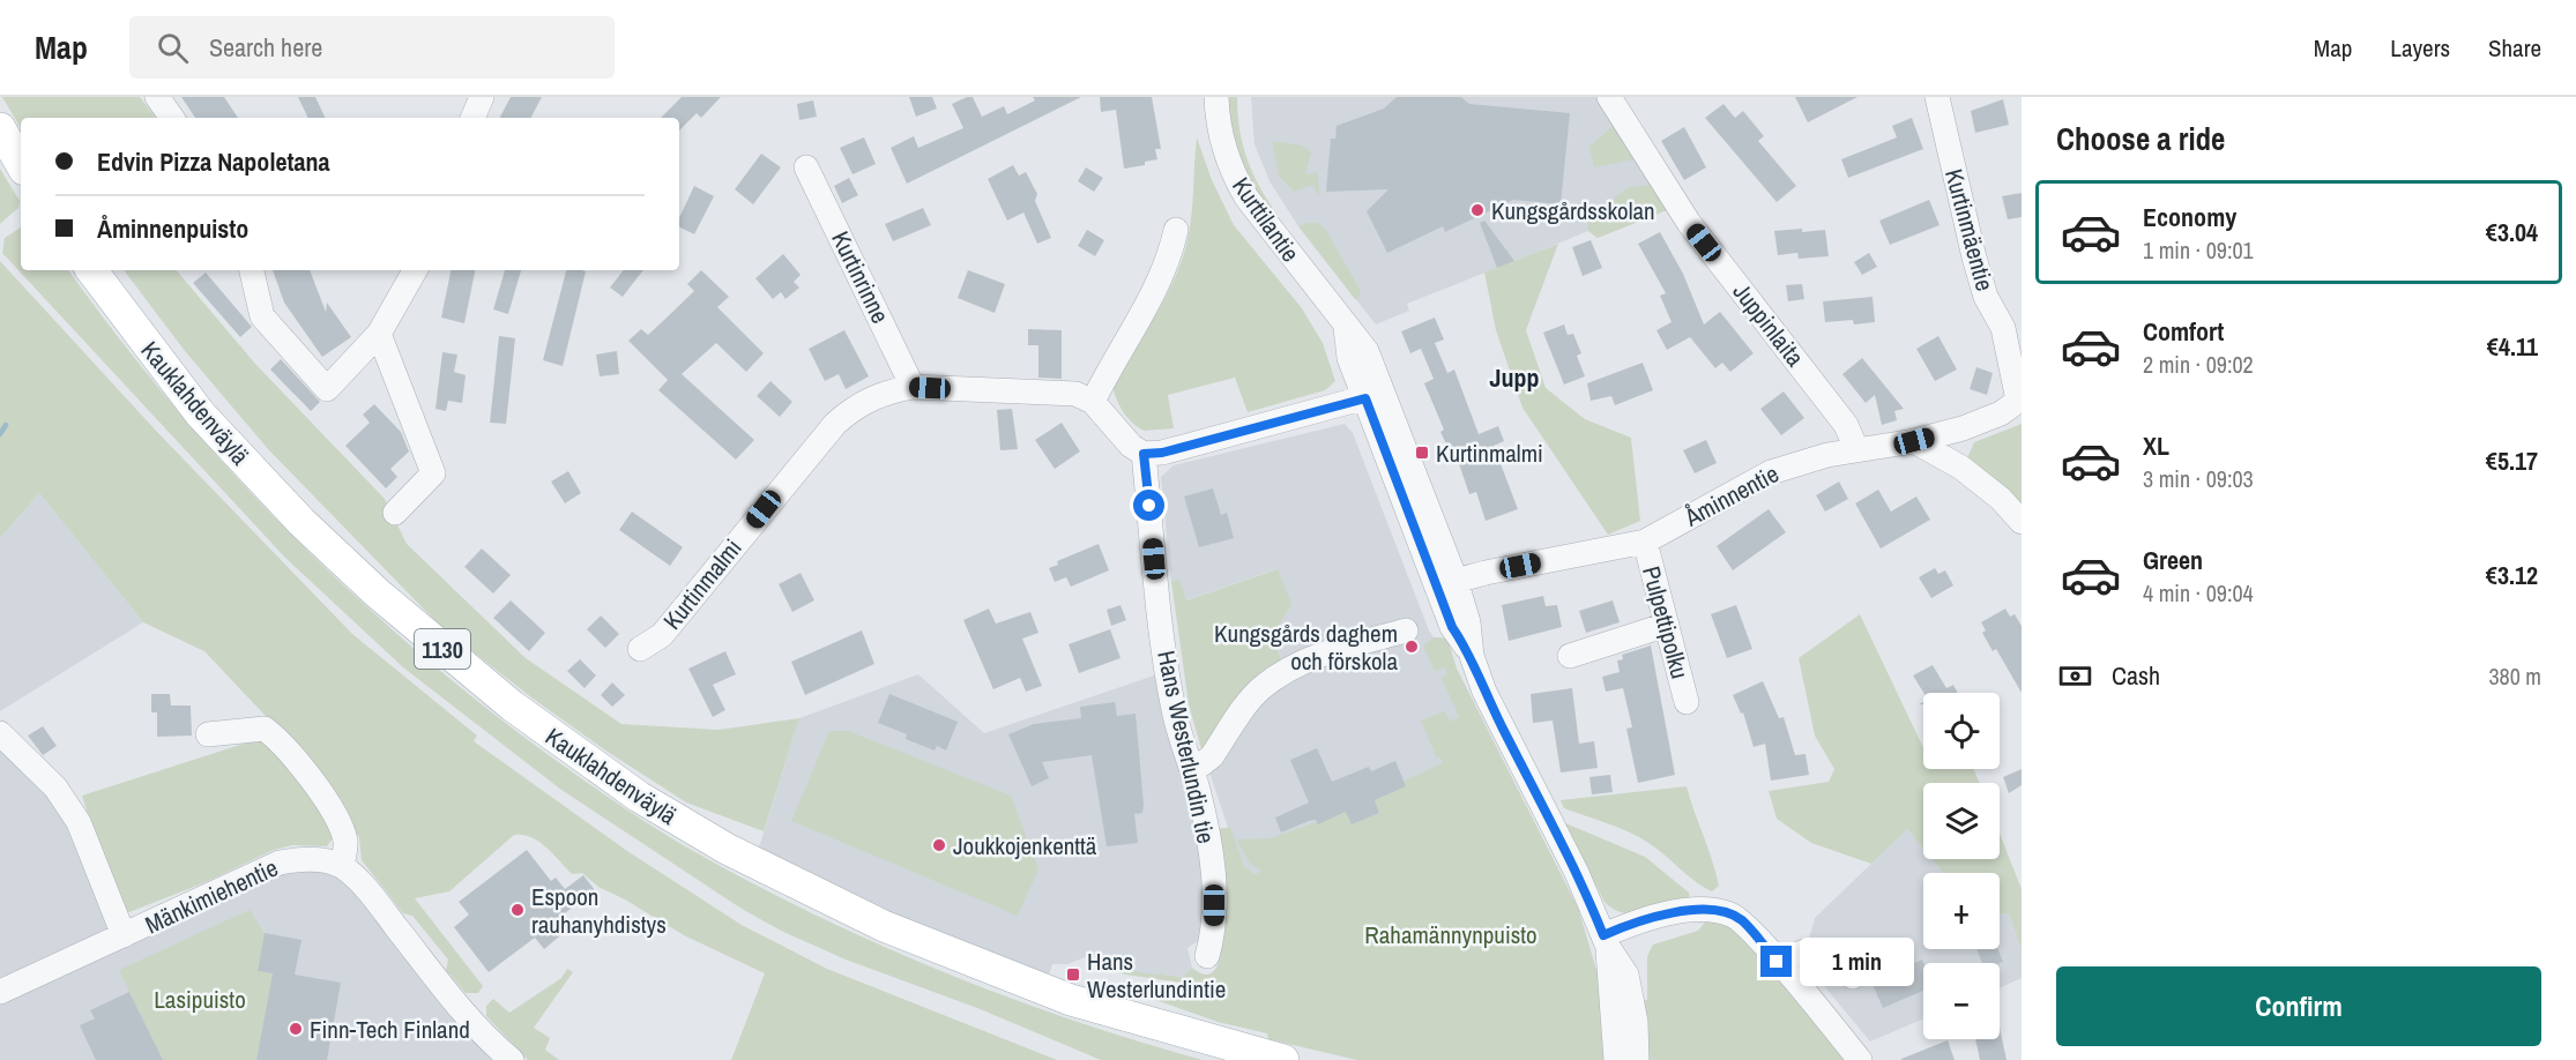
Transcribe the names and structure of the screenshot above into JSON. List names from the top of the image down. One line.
{"streets":{"main road":["Kauklahdenväylä","1130"],"street":["Kurttilantie","Kurtinmäentie","Kurtinrinne","Juppinlaita","Åminnentie","Kurtinmalmi","Pulpettipolku","Hans Westerlundin tie","Mänkimiehentie"]},"crossings":[["Kurttilantie","Åminnentie"],["Kurtinmäentie","Åminnentie"],["Kurtinrinne","Kurtinmalmi"],["Juppinlaita","Åminnentie"],["Åminnentie","Pulpettipolku"]],"districts":["Jupp"],"parks":["Rahamännynpuisto","Lasipuisto"],"places":{"other":["Kungsgårdsskolan","Kungsgårds daghem och förskola","Joukkojenkenttä","Espoon rauhanyhdistys","Finn-Tech Finland"],"transit":["Kurtinmalmi","Hans Westerlundintie"]},"page":{"header":"Map","search":"Search here","nav":["Map","Layers","Share"],"heading":"Choose a ride","banner":["Edvin Pizza Napoletana","Åminnenpuisto"],"list":[{"name":"Economy","note":"1 min · 09:01","value":"€3.04"},{"name":"Comfort","note":"2 min · 09:02","value":"€4.11"},{"name":"XL","note":"3 min · 09:03","value":"€5.17"},{"name":"Green","note":"4 min · 09:04","value":"€3.12"}],"pay":["Cash","380 m"],"map_buttons":["+","−"],"bubble":"1 min","buttons":"Confirm"}}
